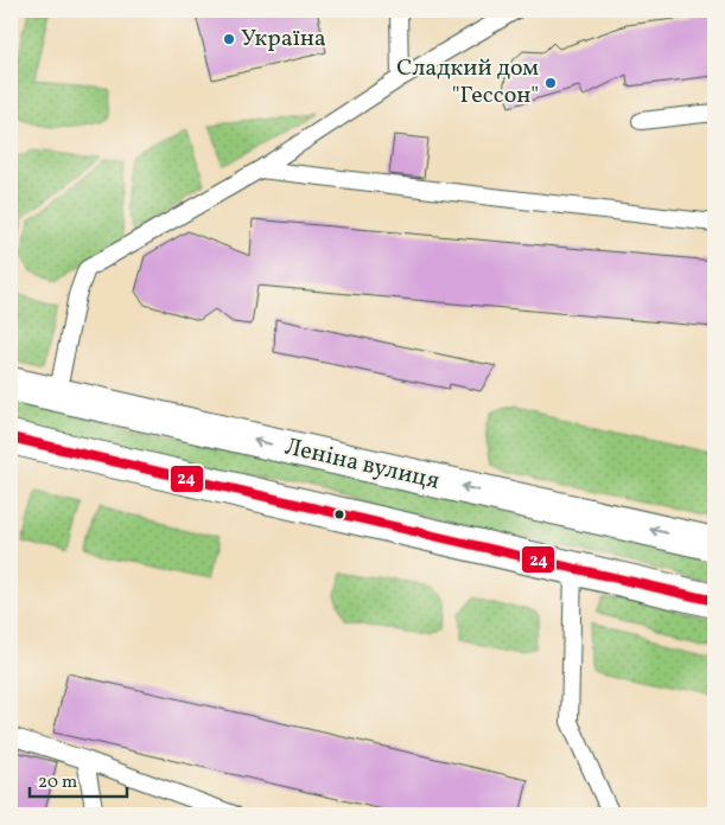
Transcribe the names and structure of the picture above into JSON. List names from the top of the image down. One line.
{"streets":{"street":["Леніна вулиця"]},"places":["Україна","Сладкий дом \"Гессон\""],"lines":["transit line 24"],"scale_bar":"20 m"}
